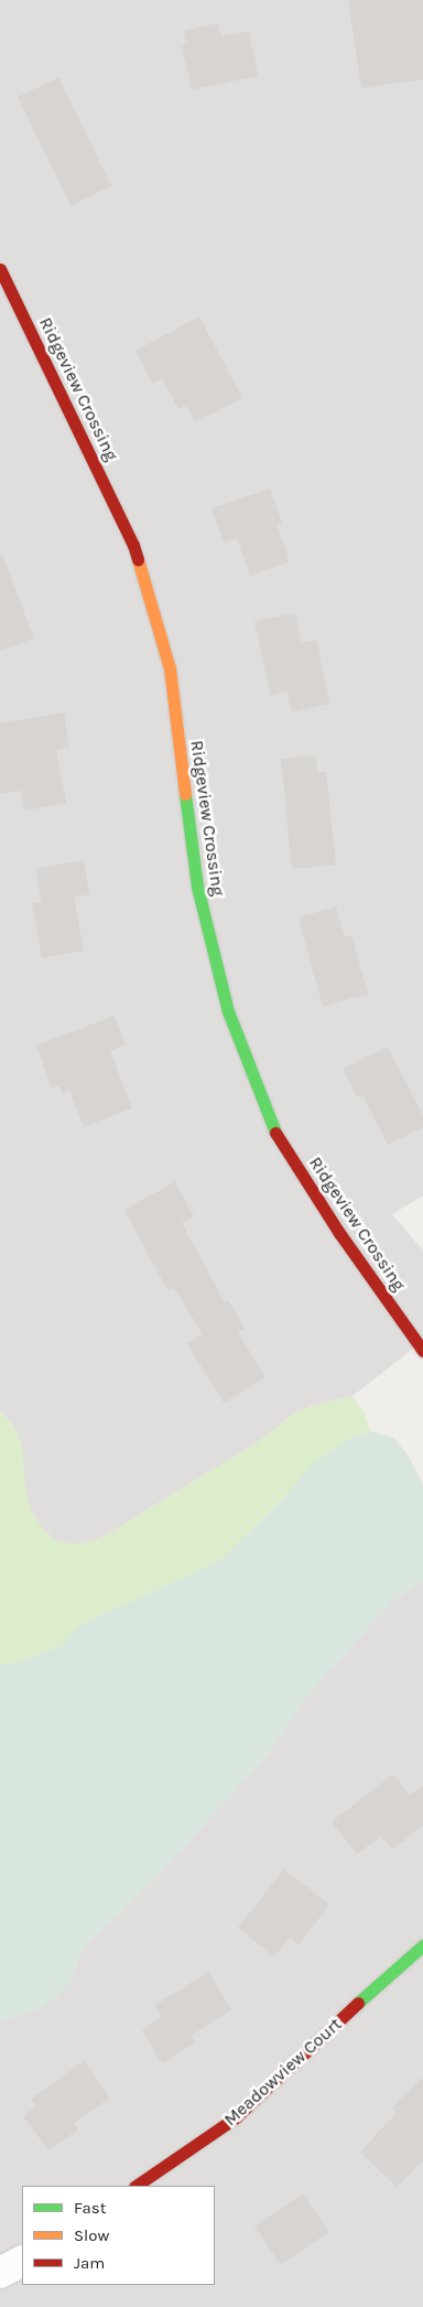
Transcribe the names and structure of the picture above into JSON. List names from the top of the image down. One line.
{"streets":{"street":["Ridgeview Crossing","Meadowview Court"]},"legend":["Fast","Slow","Jam"]}
